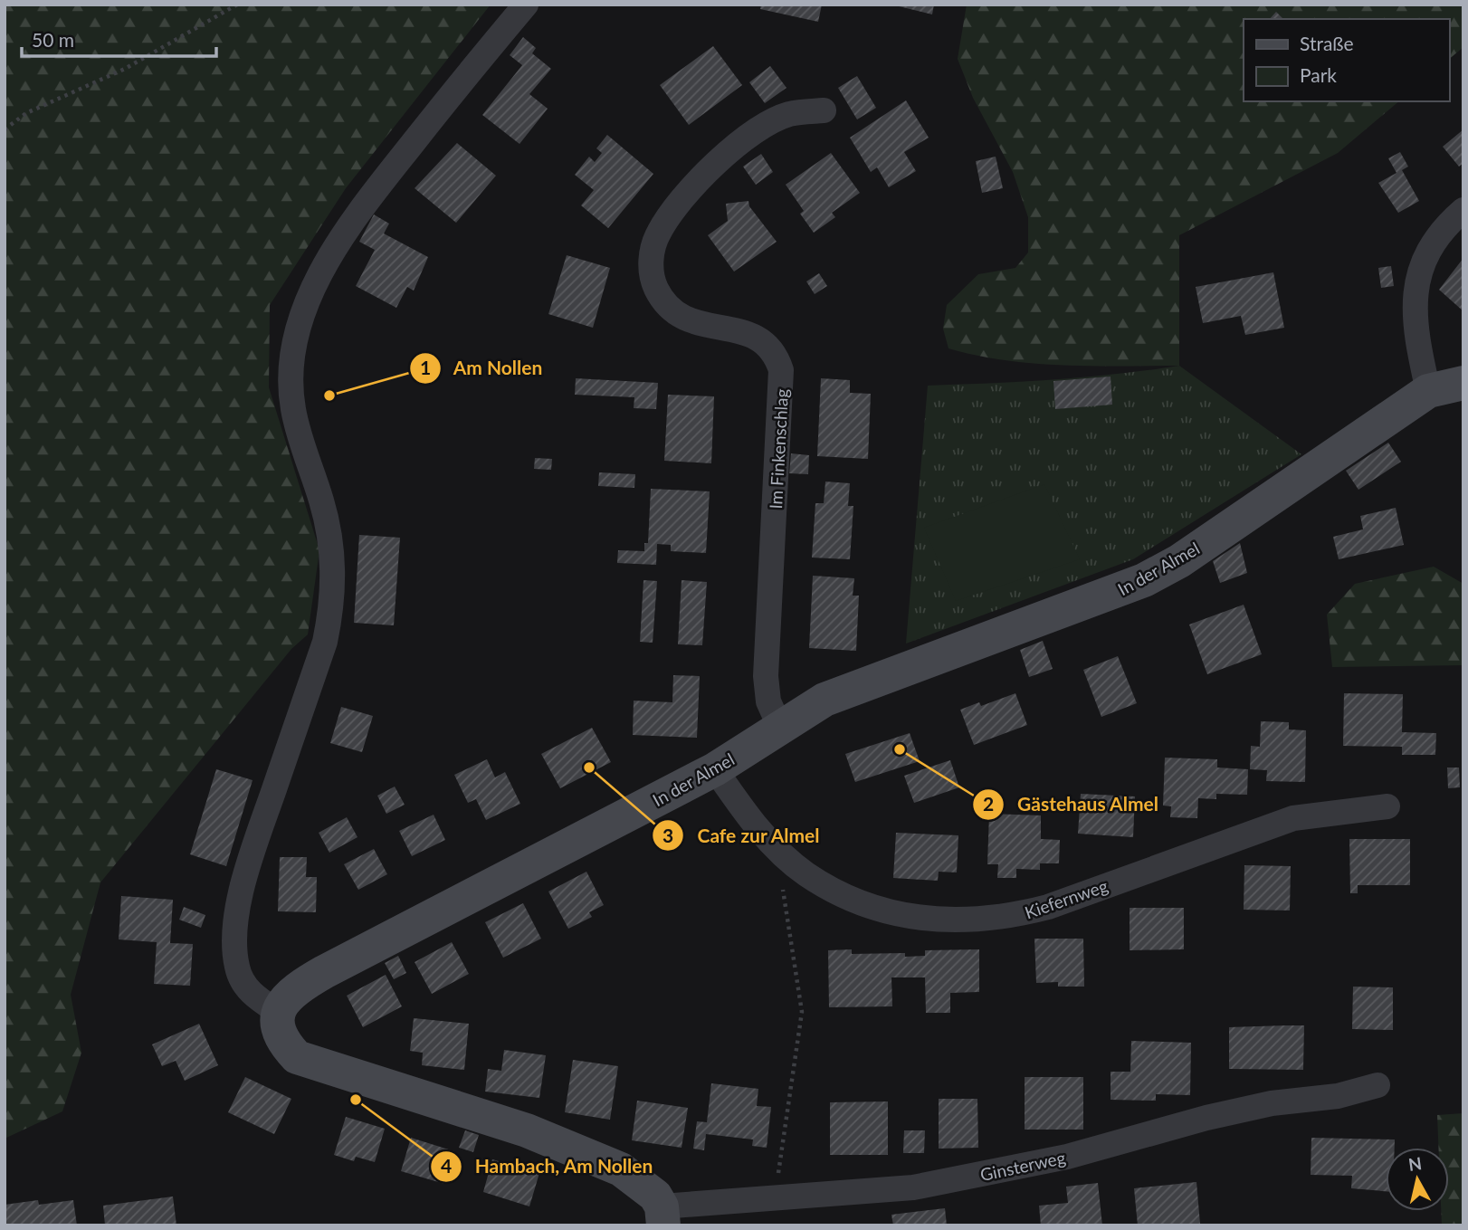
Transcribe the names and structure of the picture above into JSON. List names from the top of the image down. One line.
{"streets":{"street":["Im Finkenschlag","In der Almel","Kiefernweg","Ginsterweg"]},"crossings":[["Im Finkenschlag","In der Almel"],["In der Almel","Kiefernweg"]],"places":["Am Nollen","Gästehaus Almel","Cafe zur Almel","Hambach, Am Nollen"],"legend":["Straße","Park"],"scale_bar":"50 m","north":"top"}
